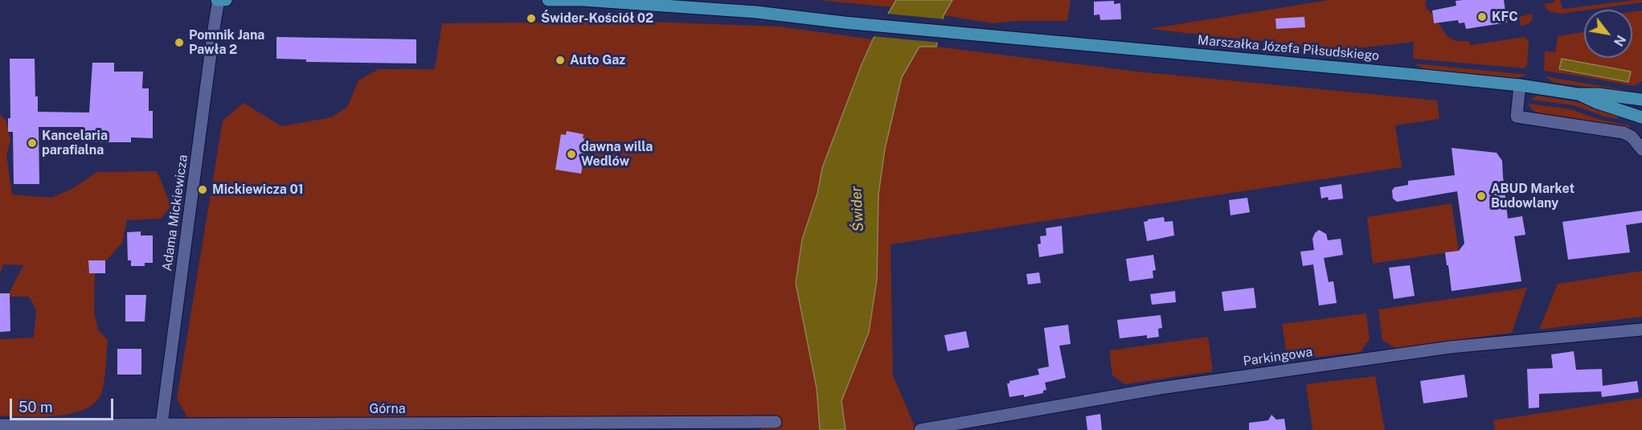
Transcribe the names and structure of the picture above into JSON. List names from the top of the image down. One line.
{"streets":{"main road":["Marszałka Józefa Piłsudskiego"],"street":["Adama Mickiewicza","Parkingowa","Górna"]},"crossings":[["Adama Mickiewicza","Górna"]],"water":["Świder"],"places":["KFC","Świder-Kościół 02","Pomnik Jana Pawła 2","Auto Gaz","Kancelaria parafialna","dawna willa Wedlów","Mickiewicza 01","ABUD Market Budowlany"],"scale_bar":"50 m","north":"bottom right"}
